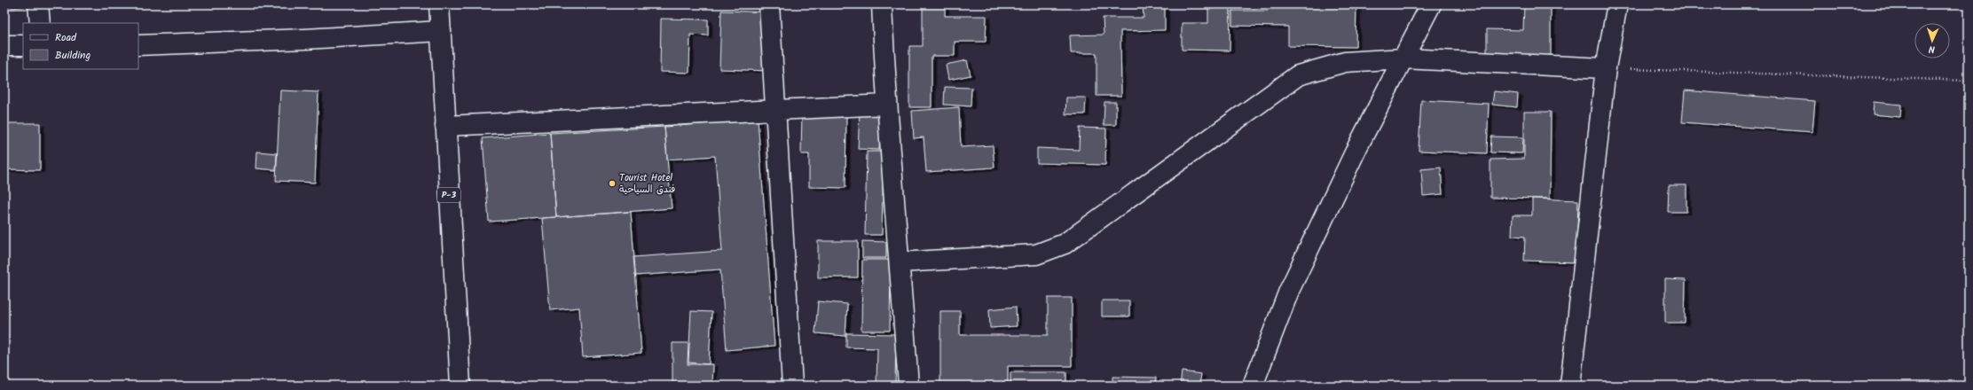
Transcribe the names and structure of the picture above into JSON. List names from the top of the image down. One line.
{"streets":{"street":["P-3"]},"places":["Tourist Hotel فندق السياحية"],"legend":["Road","Building"],"north":"bottom"}
